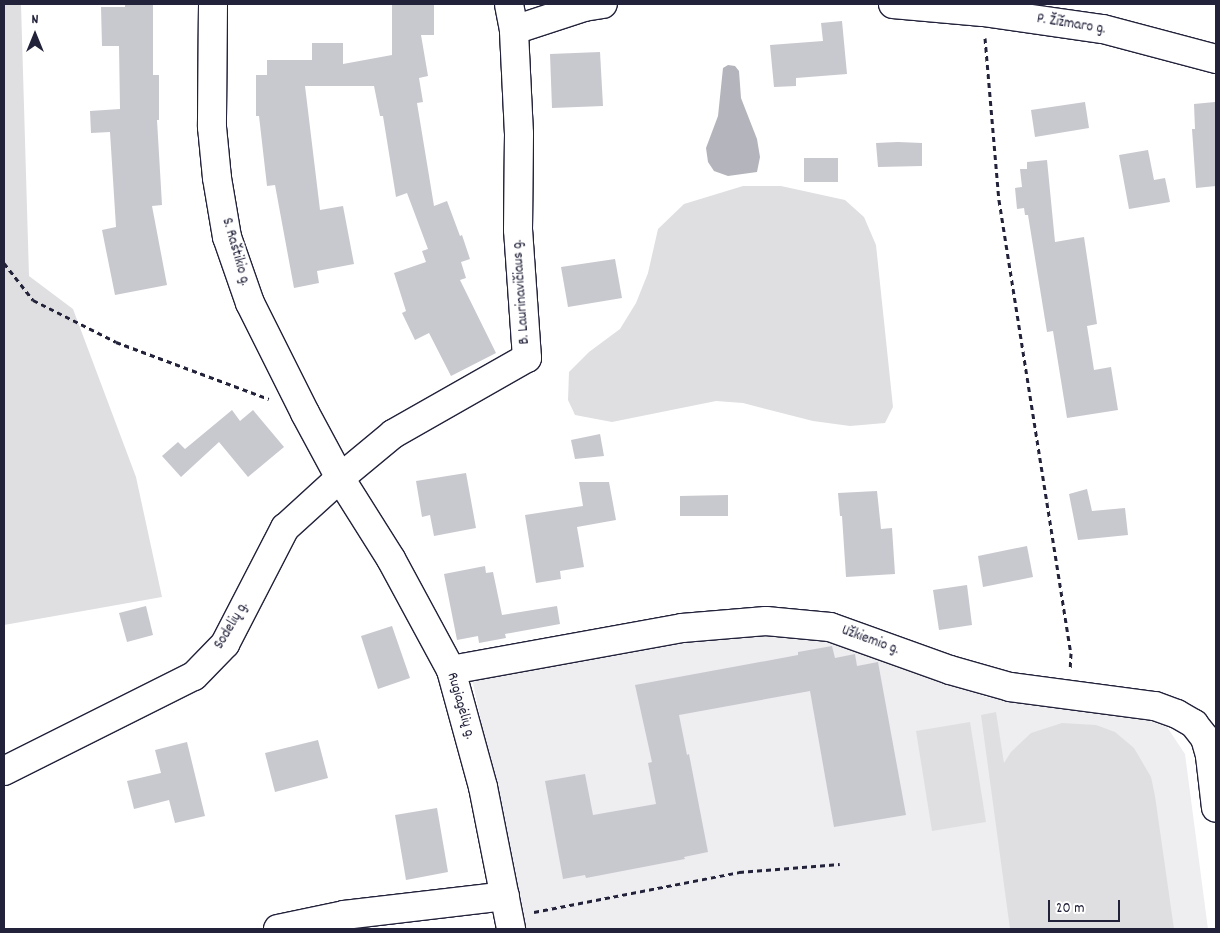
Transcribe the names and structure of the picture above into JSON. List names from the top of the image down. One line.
{"streets":{"street":["P. Žižmaro g.","S. Raštikio g.","B. Laurinavičiaus g.","Sodelių g.","Užkiemio g.","Rugiagėlių g."]},"crossings":[["S. Raštikio g.","B. Laurinavičiaus g."],["S. Raštikio g.","Sodelių g."],["S. Raštikio g.","Rugiagėlių g."],["B. Laurinavičiaus g.","Sodelių g."],["B. Laurinavičiaus g.","Rugiagėlių g."],["Sodelių g.","Rugiagėlių g."],["Užkiemio g.","Rugiagėlių g."]],"scale_bar":"20 m","north":"top"}
